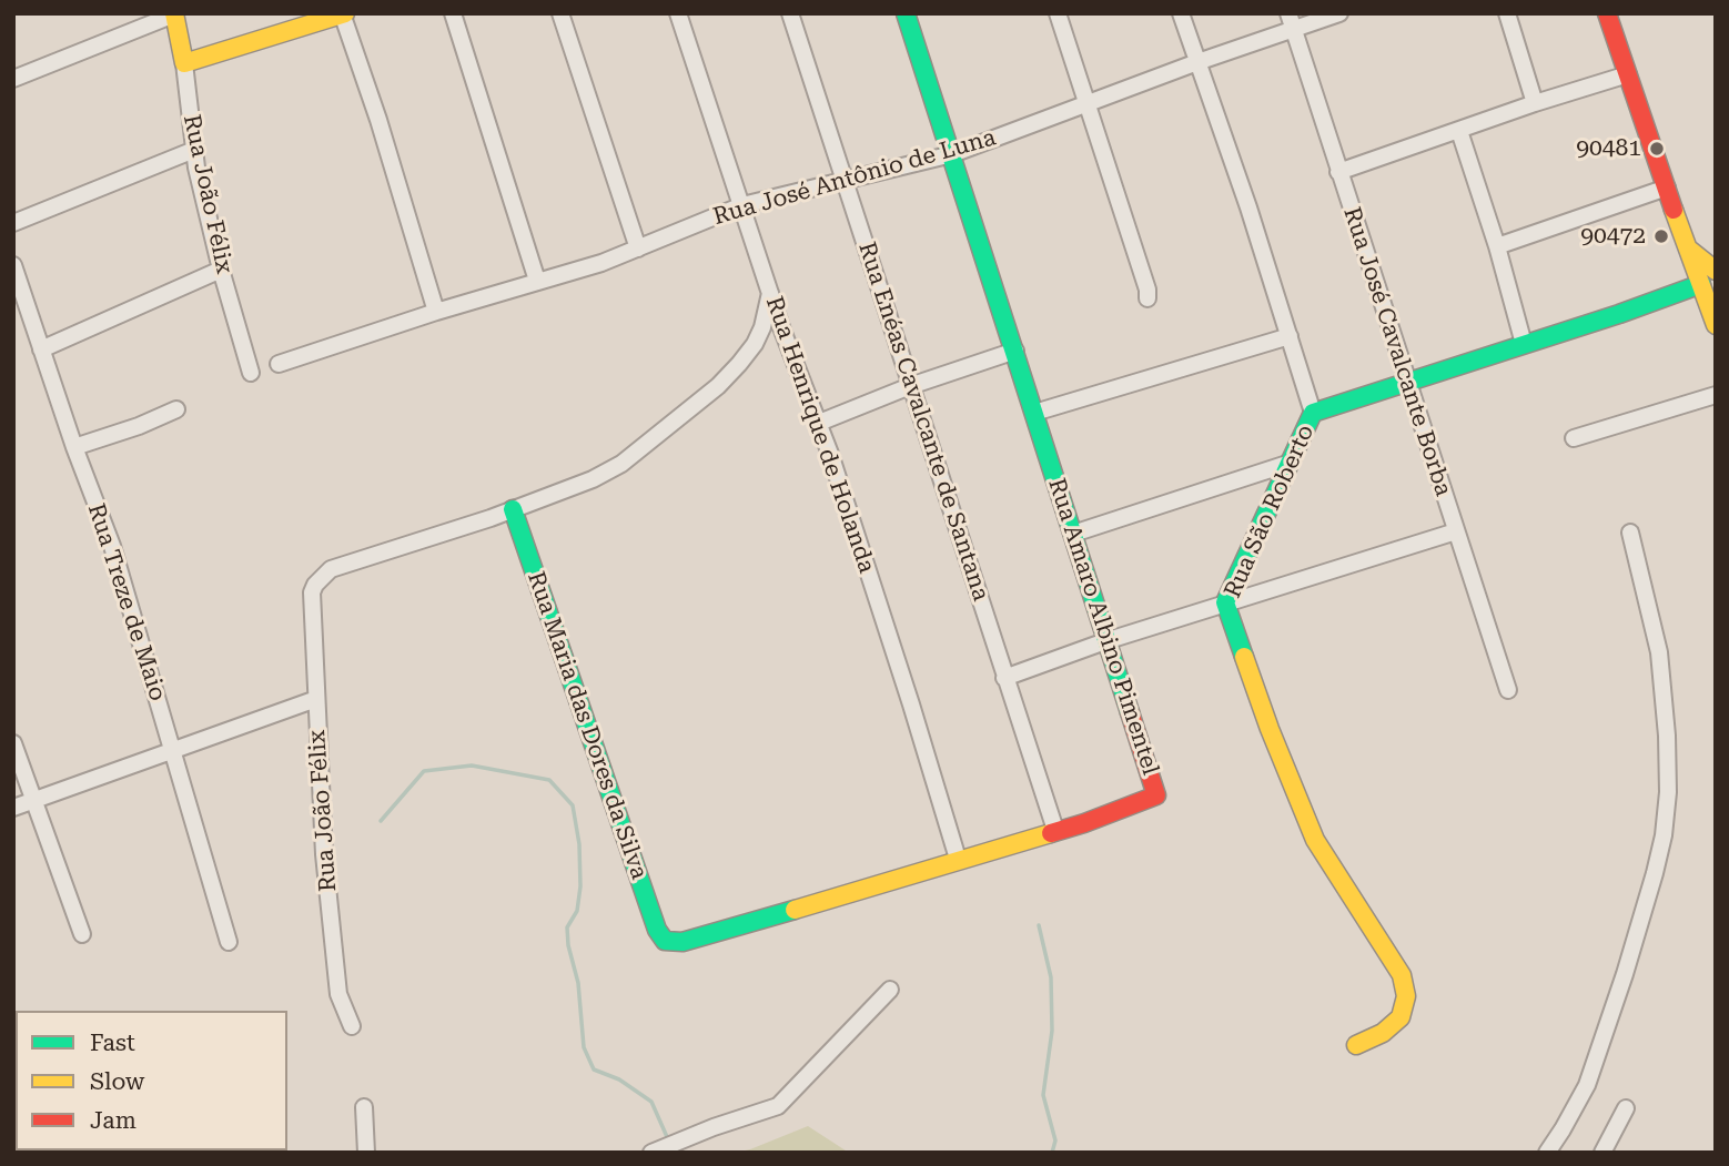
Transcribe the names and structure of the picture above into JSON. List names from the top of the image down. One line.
{"streets":{"street":["Rua José Antônio de Luna","Rua João Félix","Rua José Cavalcante Borba","Rua Enéas Cavalcante de Santana","Rua Henrique de Holanda","Rua São Roberto","Rua Treze de Maio","Rua Amaro Albino Pimentel","Rua Maria das Dores da Silva"]},"crossings":[["Rua José Antônio de Luna","Rua José Cavalcante Borba"],["Rua José Antônio de Luna","Rua Enéas Cavalcante de Santana"],["Rua José Antônio de Luna","Rua Henrique de Holanda"],["Rua José Antônio de Luna","Rua Amaro Albino Pimentel"],["Rua João Félix","Rua Maria das Dores da Silva"],["Rua José Cavalcante Borba","Rua São Roberto"],["Rua Enéas Cavalcante de Santana","Rua Amaro Albino Pimentel"],["Rua Henrique de Holanda","Rua Amaro Albino Pimentel"],["Rua Amaro Albino Pimentel","Rua Maria das Dores da Silva"]],"places":["90481","90472"],"legend":["Fast","Slow","Jam"]}
